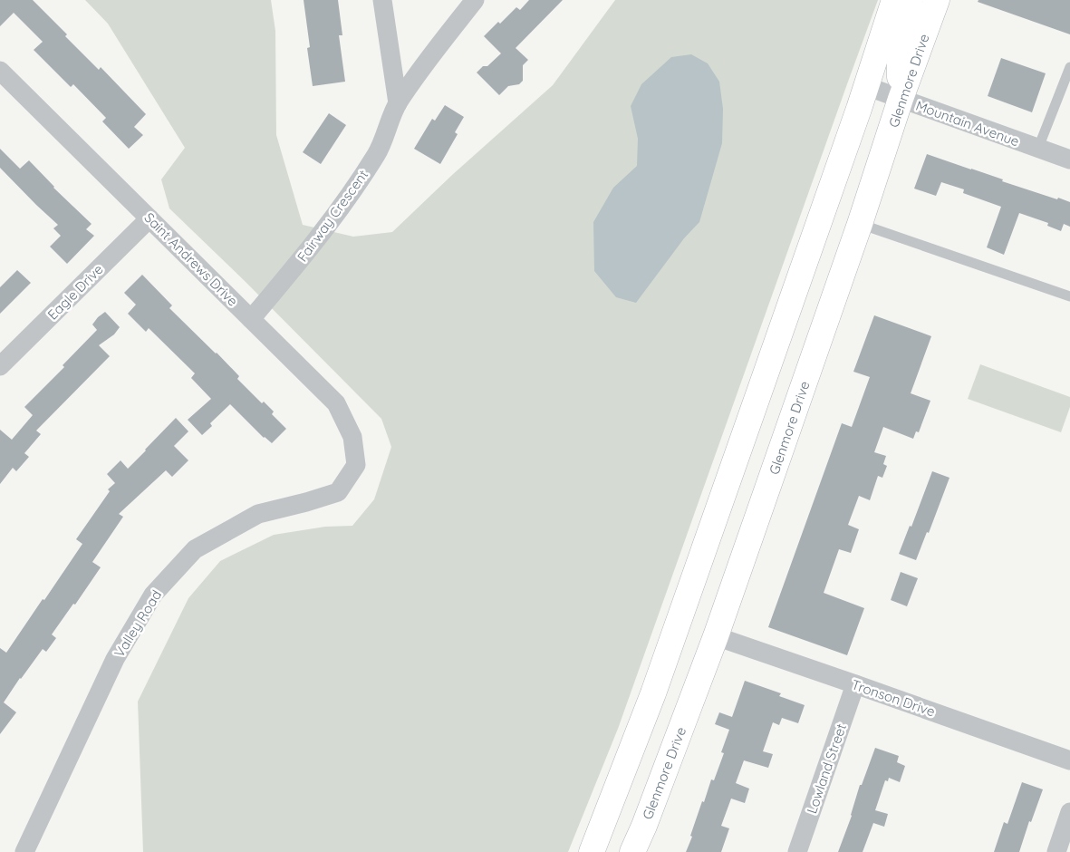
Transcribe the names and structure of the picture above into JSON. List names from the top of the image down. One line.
{"streets":{"main road":["Glenmore Drive"],"street":["Mountain Avenue","Fairway Crescent","Saint Andrews Drive","Eagle Drive","Valley Road","Tronson Drive","Lowland Street"]},"crossings":[["Glenmore Drive","Mountain Avenue"],["Glenmore Drive","Tronson Drive"],["Fairway Crescent","Saint Andrews Drive"],["Saint Andrews Drive","Eagle Drive"],["Saint Andrews Drive","Valley Road"],["Tronson Drive","Lowland Street"]]}
